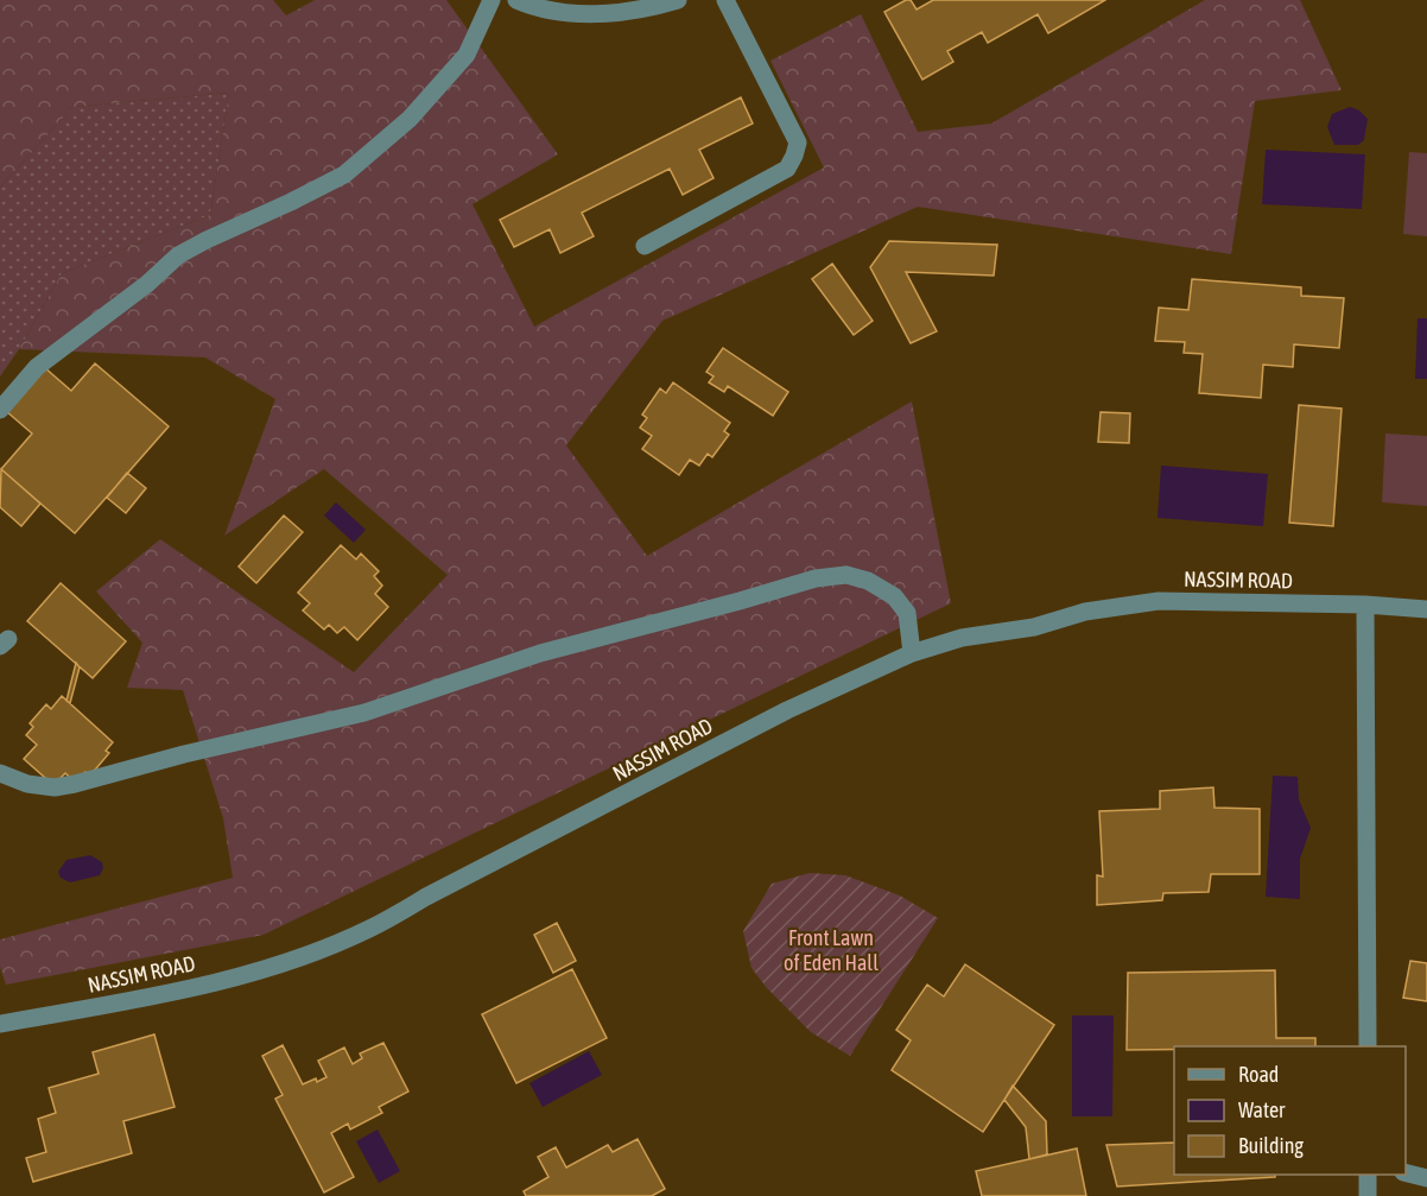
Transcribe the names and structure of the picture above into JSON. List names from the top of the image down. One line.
{"streets":{"street":["NASSIM ROAD"]},"parks":["Front Lawn of Eden Hall"],"legend":["Road","Water","Building"]}
